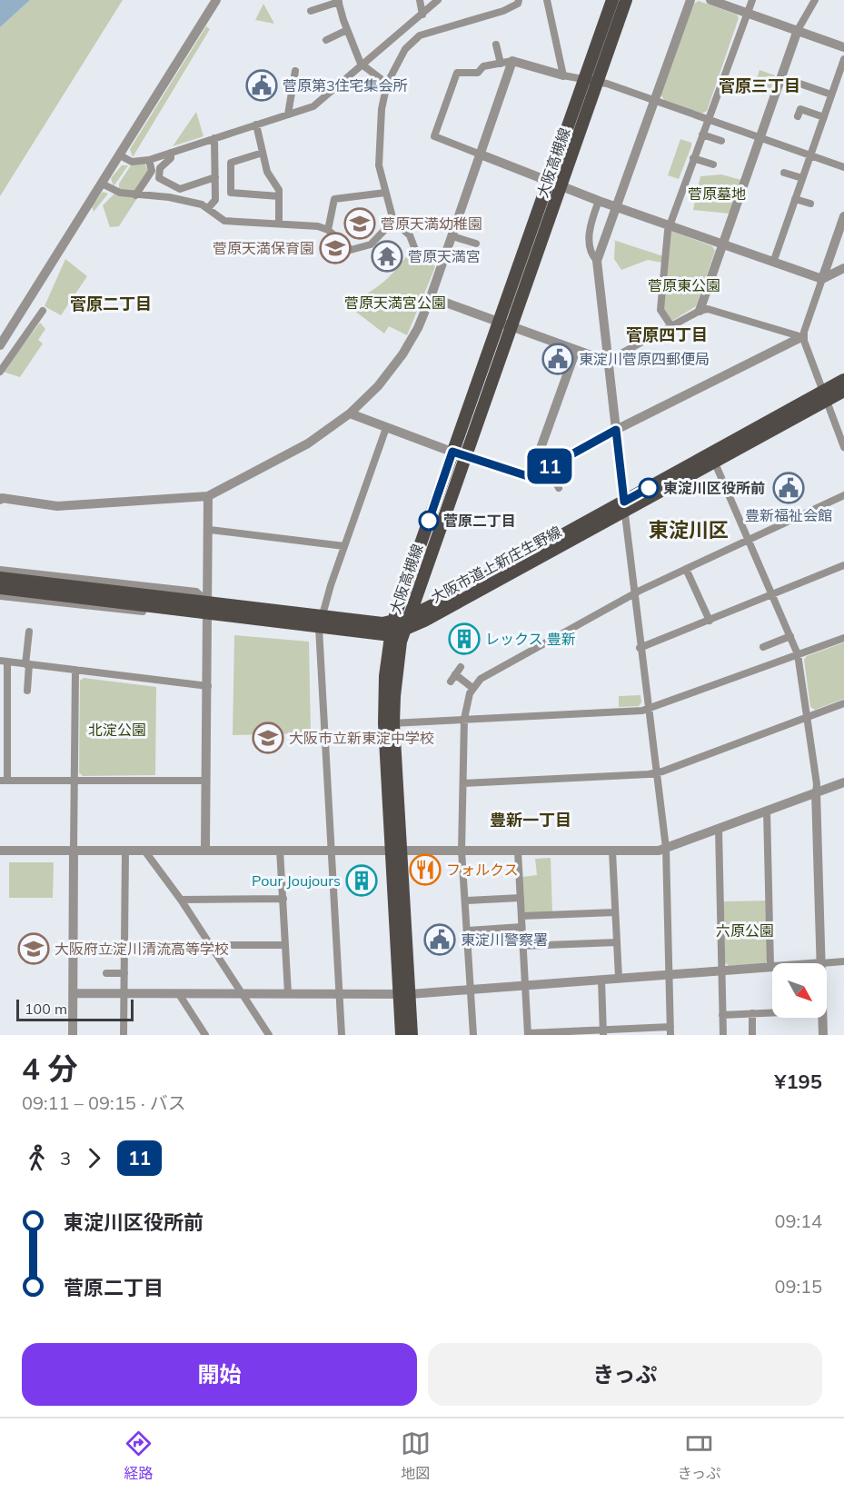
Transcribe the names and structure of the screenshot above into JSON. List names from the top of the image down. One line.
{"streets":{"main road":["大阪高槻線","大阪市道上新庄生野線"]},"crossings":[["大阪高槻線","大阪市道上新庄生野線"]],"districts":["菅原三丁目","菅原二丁目","菅原四丁目","東淀川区","豊新一丁目"],"parks":["菅原墓地","菅原東公園","菅原天満宮公園","北淀公園","六原公園"],"places":{"public building":["菅原第3住宅集会所","東淀川菅原四郵便局","豊新福祉会館","東淀川警察署"],"school or university":["菅原天満幼稚園","菅原天満保育園","大阪市立新東淀中学校","大阪府立淀川清流高等学校"],"temple":["菅原天満宮"],"other":["東淀川区役所前","菅原二丁目"],"building":["レックス 豊新","Pour Joujours"],"restaurant":["フォルクス"]},"lines":["bus line 11"],"scale_bar":"100 m","north":"bottom right","page":{"on_map":"11","scale":"100 m","heading":["4 分","09:11 – 09:15 · バス","¥195"],"legs":["3","11"],"list":[{"name":"東淀川区役所前","value":"09:14"},{"name":"菅原二丁目","value":"09:15"}],"buttons":["開始","きっぷ"],"tabs":["経路","地図","きっぷ"]}}
